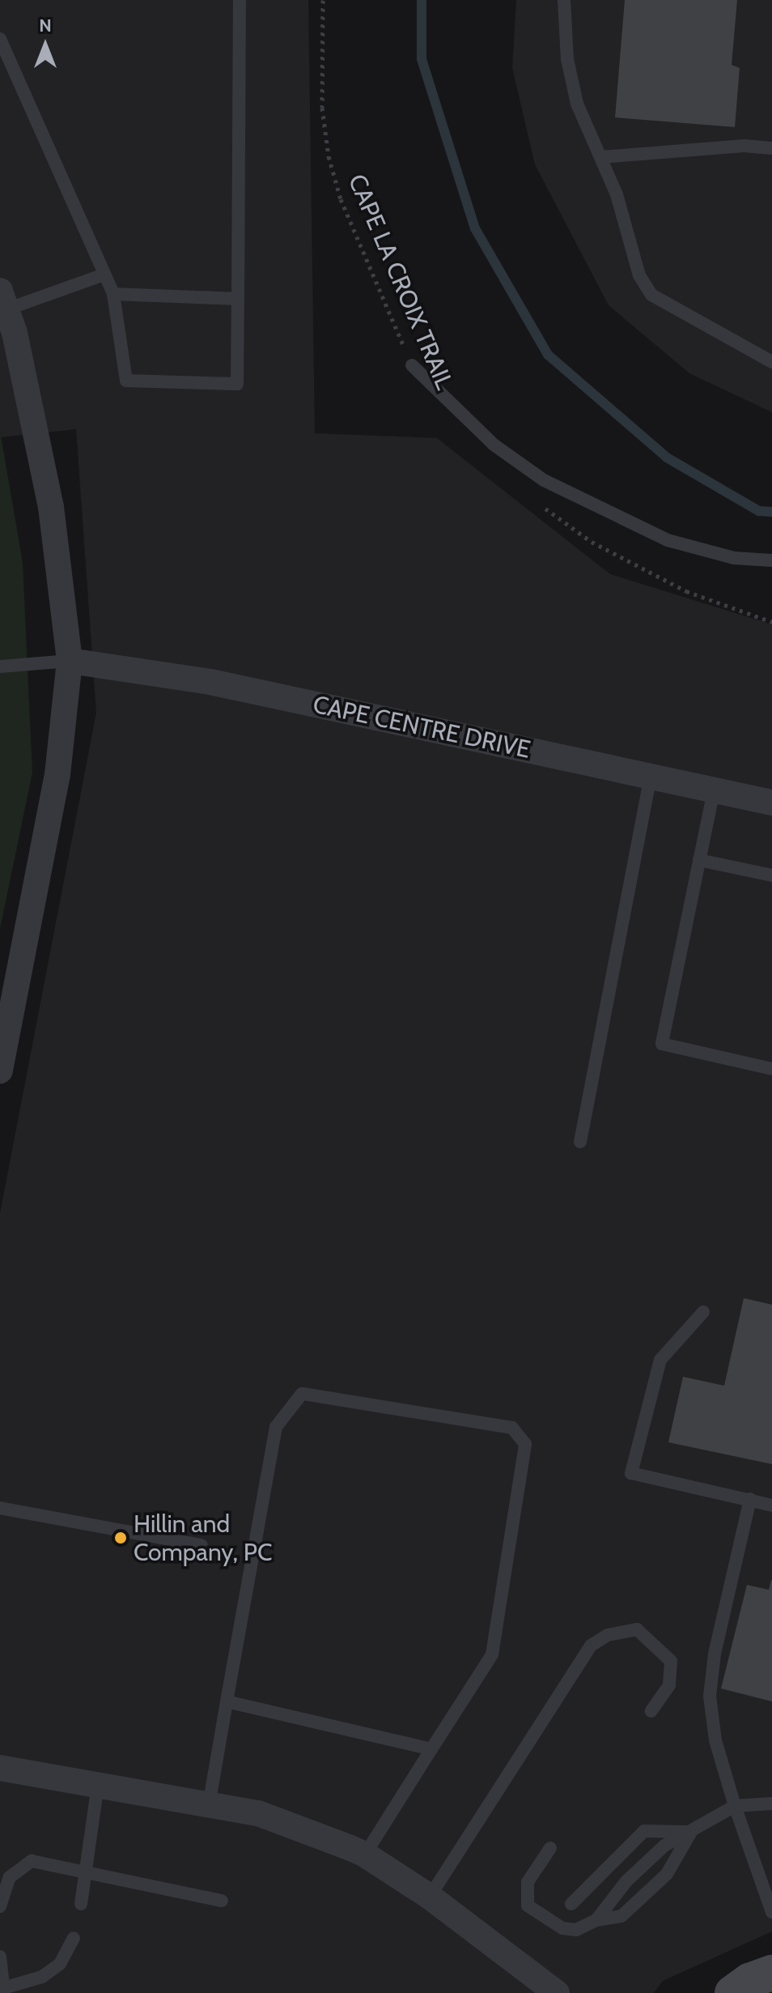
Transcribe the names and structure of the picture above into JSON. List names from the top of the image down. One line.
{"streets":{"street":["CAPE CENTRE DRIVE"],"path":["CAPE LA CROIX TRAIL"]},"places":["Hillin and Company, PC"],"north":"top"}
